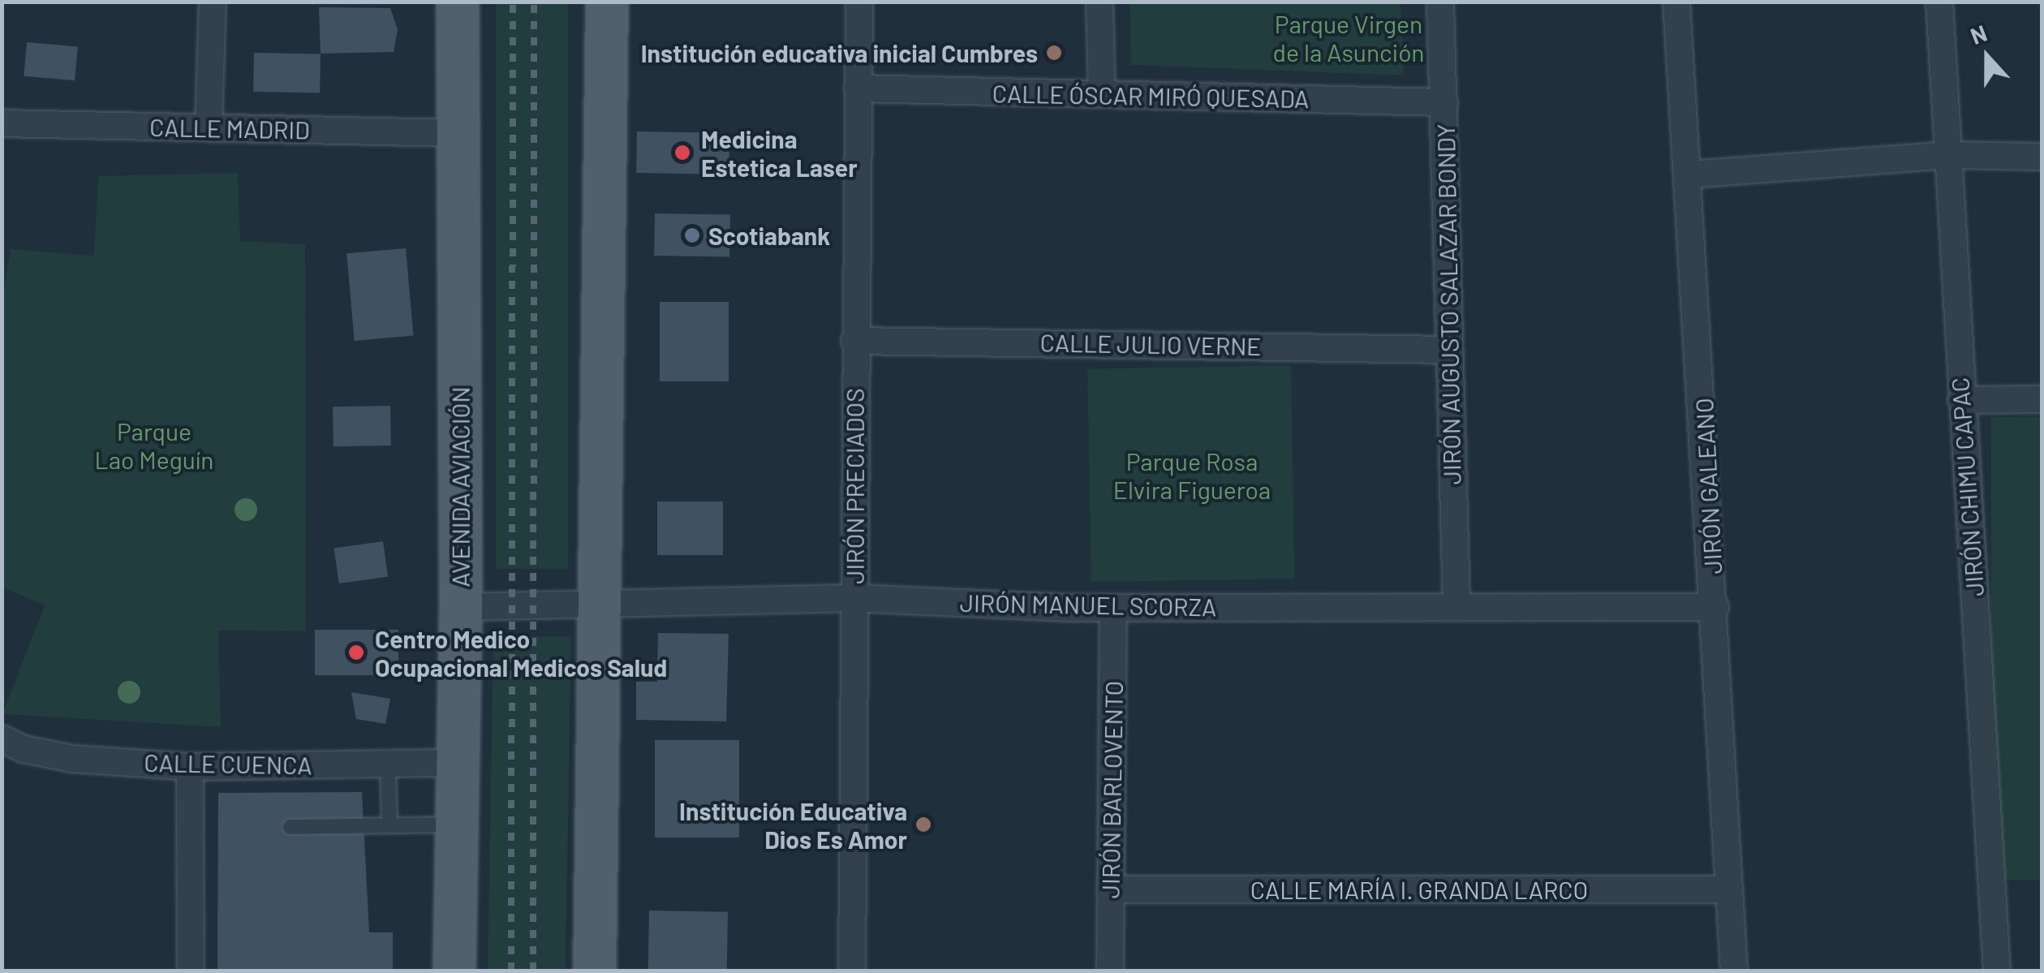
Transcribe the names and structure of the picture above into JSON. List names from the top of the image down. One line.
{"streets":{"main road":["AVENIDA AVIACIÓN"],"street":["CALLE ÓSCAR MIRÓ QUESADA","CALLE MADRID","JIRÓN AUGUSTO SALAZAR BONDY","CALLE JULIO VERNE","JIRÓN PRECIADOS","JIRÓN GALEANO","JIRÓN CHIMU CAPAC","JIRÓN MANUEL SCORZA","CALLE CUENCA","JIRÓN BARLOVENTO","CALLE MARÍA I. GRANDA LARCO"]},"crossings":[["CALLE ÓSCAR MIRÓ QUESADA","JIRÓN AUGUSTO SALAZAR BONDY"],["CALLE ÓSCAR MIRÓ QUESADA","JIRÓN PRECIADOS"],["CALLE MADRID","AVENIDA AVIACIÓN"],["JIRÓN AUGUSTO SALAZAR BONDY","CALLE JULIO VERNE"],["JIRÓN AUGUSTO SALAZAR BONDY","JIRÓN MANUEL SCORZA"],["CALLE JULIO VERNE","JIRÓN PRECIADOS"],["JIRÓN PRECIADOS","JIRÓN MANUEL SCORZA"],["JIRÓN GALEANO","JIRÓN MANUEL SCORZA"],["JIRÓN GALEANO","CALLE MARÍA I. GRANDA LARCO"],["AVENIDA AVIACIÓN","JIRÓN MANUEL SCORZA"],["AVENIDA AVIACIÓN","CALLE CUENCA"],["JIRÓN MANUEL SCORZA","JIRÓN BARLOVENTO"],["JIRÓN BARLOVENTO","CALLE MARÍA I. GRANDA LARCO"]],"parks":["Parque Virgen de la Asunción","Parque Lao Meguín","Parque Rosa Elvira Figueroa"],"places":["Institución educativa inicial Cumbres","Medicina Estetica Laser","Scotiabank","Centro Medico Ocupacional Medicos Salud","Institución Educativa Dios Es Amor"],"north":"top"}
